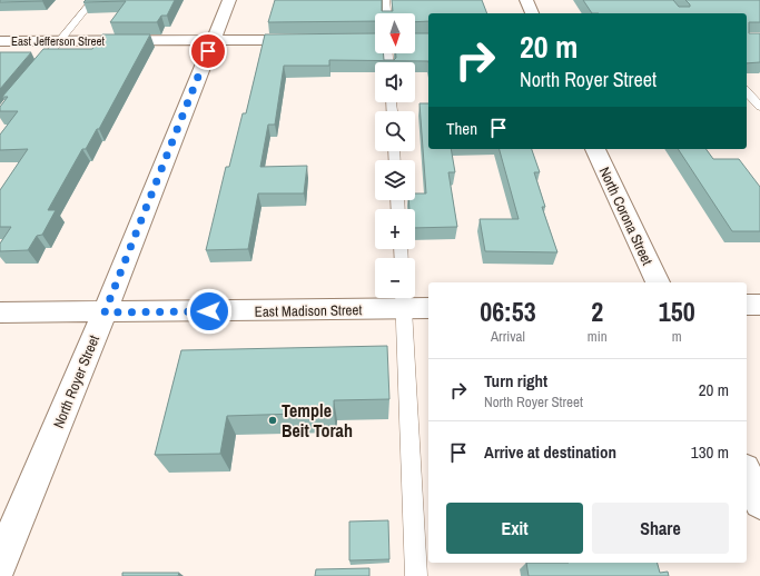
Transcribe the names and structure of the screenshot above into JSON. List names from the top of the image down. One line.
{"streets":{"street":["East Jefferson Street","North Corona Street","East Madison Street","North Royer Street"]},"crossings":[["East Jefferson Street","North Royer Street"],["East Madison Street","North Royer Street"]],"places":["Temple Beit Torah"],"north":"bottom","page":{"map_buttons":["+","−"],"turn":["20 m","North Royer Street"],"then":"Then","eta":["06:53","Arrival","2","min","150","m"],"list":[{"name":"Turn right","note":"North Royer Street","value":"20 m"},{"name":"Arrive at destination","value":"130 m"}],"buttons":["Exit","Share"]}}
